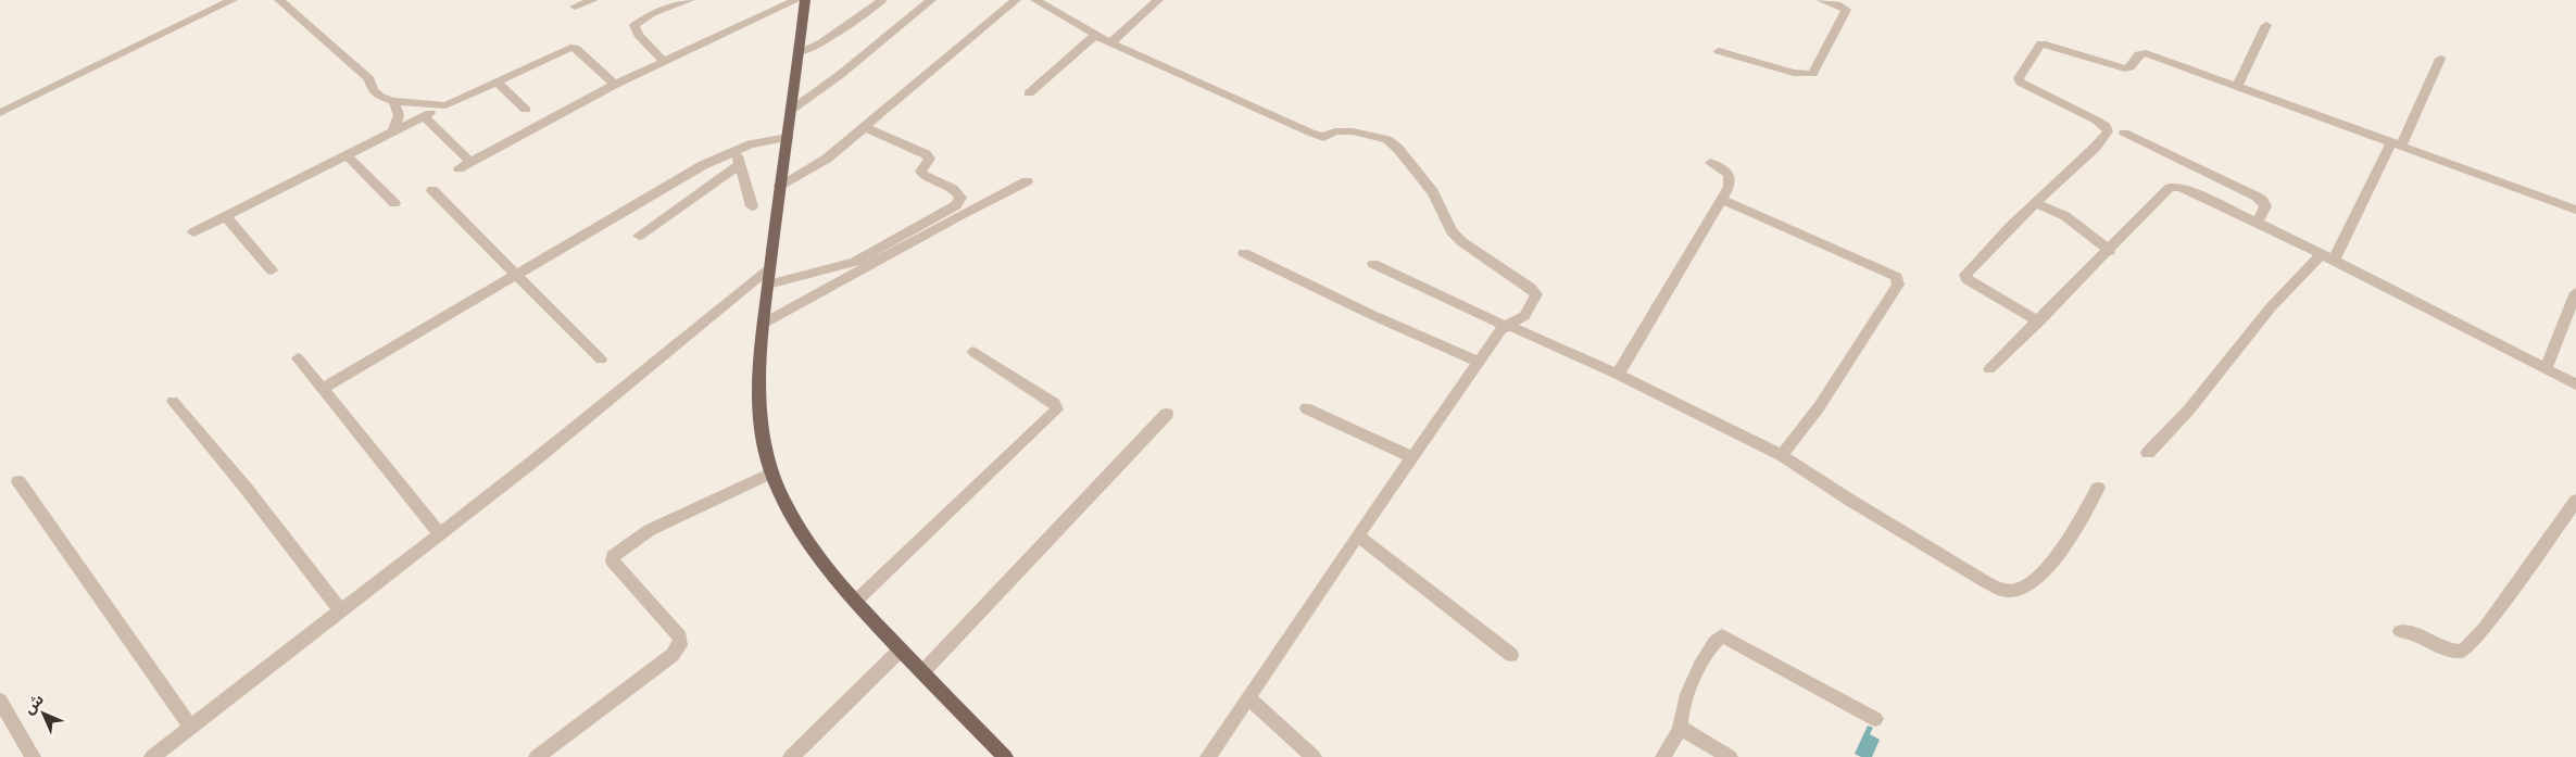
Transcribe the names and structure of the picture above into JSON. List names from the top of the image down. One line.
{"north":"top left"}
